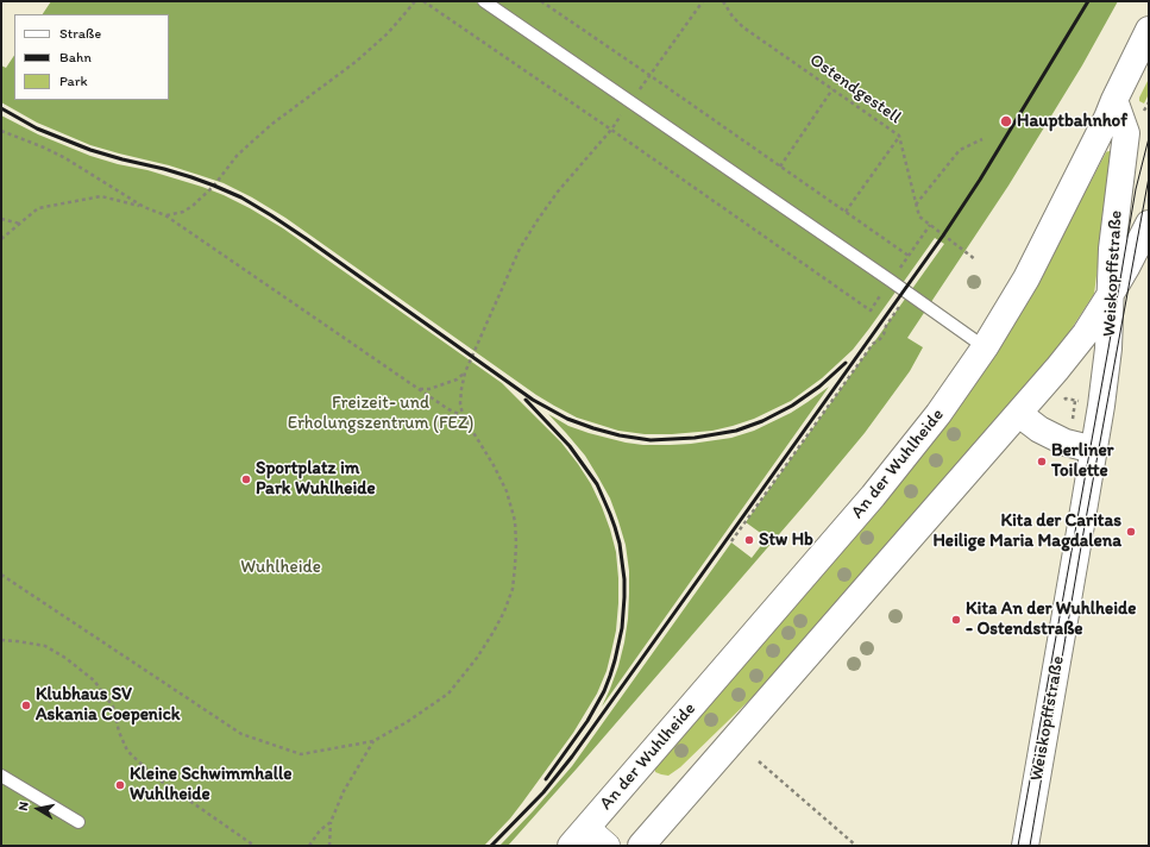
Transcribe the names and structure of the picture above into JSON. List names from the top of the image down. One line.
{"streets":{"main road":["Weiskopffstraße","An der Wuhlheide"],"path":["Ostendgestell"]},"crossings":[["Weiskopffstraße","An der Wuhlheide"]],"parks":["Freizeit- und Erholungszentrum (FEZ)","Wuhlheide"],"places":["Hauptbahnhof","Berliner Toilette","Sportplatz im Park Wuhlheide","Kita der Caritas Heilige Maria Magdalena","Stw Hb","Kita An der Wuhlheide - Ostendstraße","Klubhaus SV Askania Coepenick","Kleine Schwimmhalle Wuhlheide"],"legend":["Straße","Bahn","Park"],"north":"left"}
